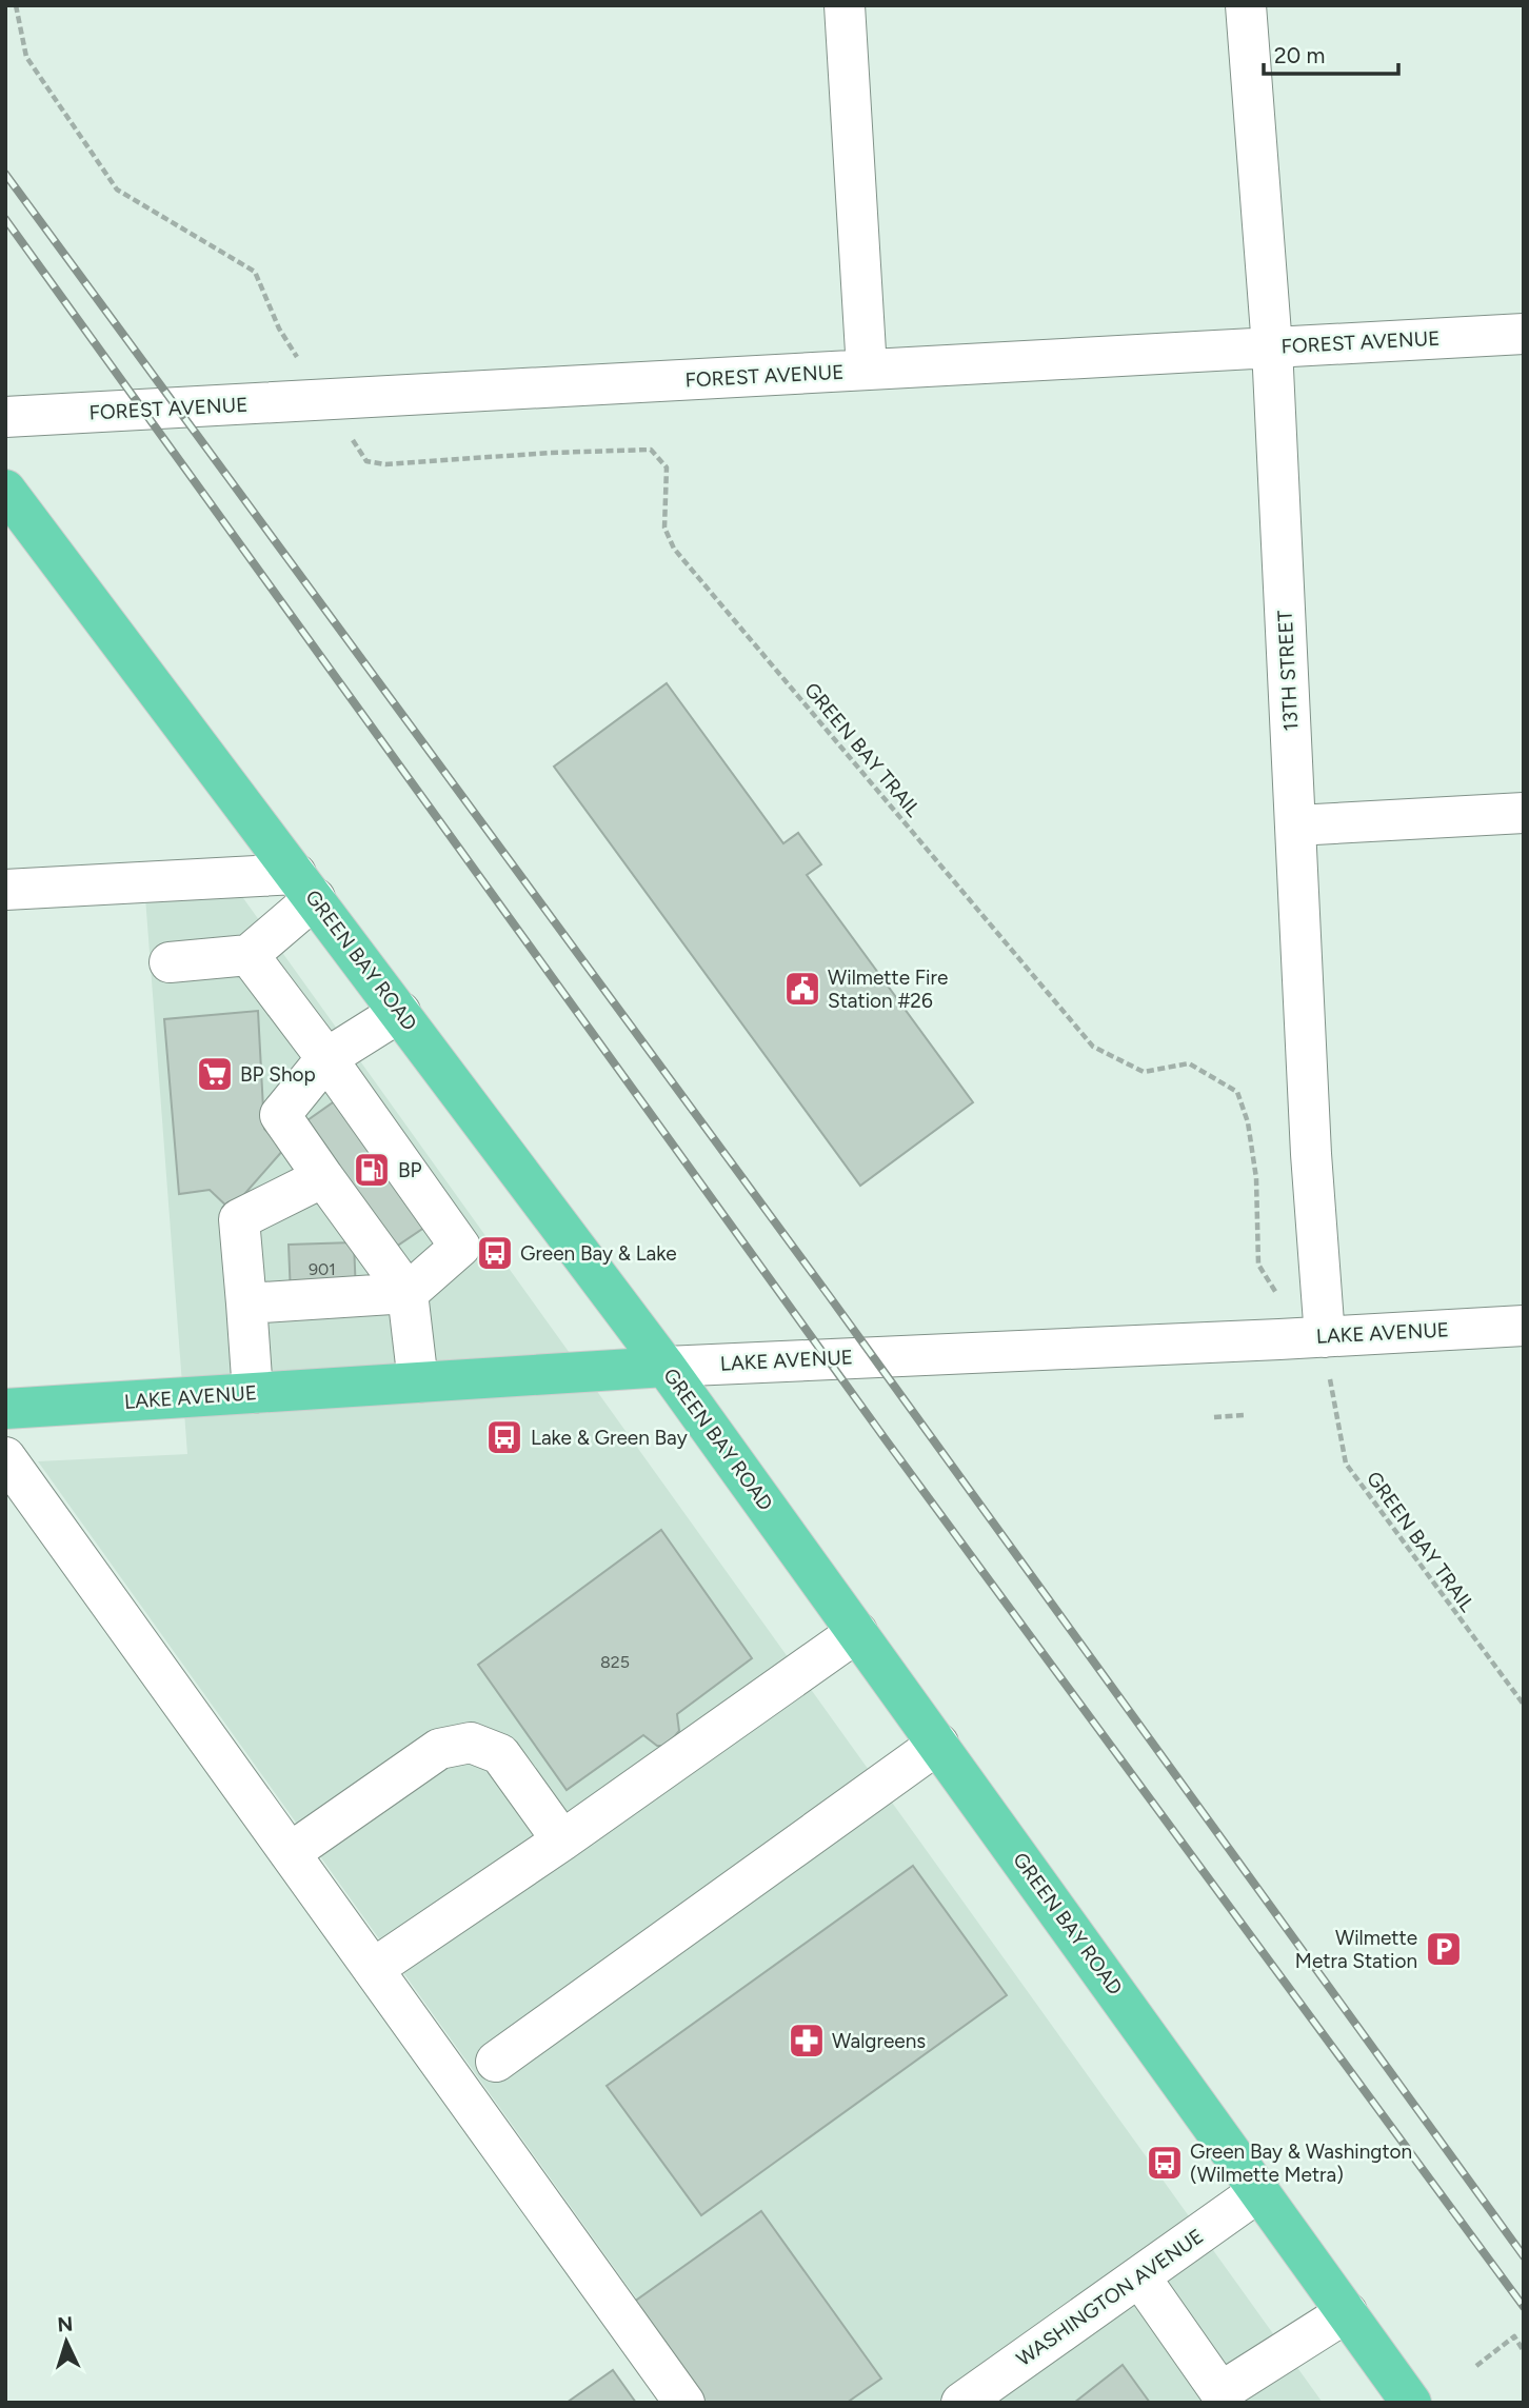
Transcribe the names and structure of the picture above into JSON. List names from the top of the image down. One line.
{"streets":{"main road":["GREEN BAY ROAD","LAKE AVENUE"],"street":["FOREST AVENUE","13TH STREET","WASHINGTON AVENUE"],"path":["GREEN BAY TRAIL"]},"crossings":[["FOREST AVENUE","13TH STREET"],["13TH STREET","LAKE AVENUE"],["GREEN BAY ROAD","LAKE AVENUE"],["GREEN BAY ROAD","WASHINGTON AVENUE"]],"places":{"public building":["Wilmette Fire Station #26"],"supermarket":["BP Shop"],"fuel station":["BP"],"bus stop":["Green Bay & Lake","Lake & Green Bay","Green Bay & Washington (Wilmette Metra)"],"parking":["Wilmette Metra Station"],"pharmacy":["Walgreens"]},"house_numbers":["901","825"],"scale_bar":"20 m","north":"top"}
